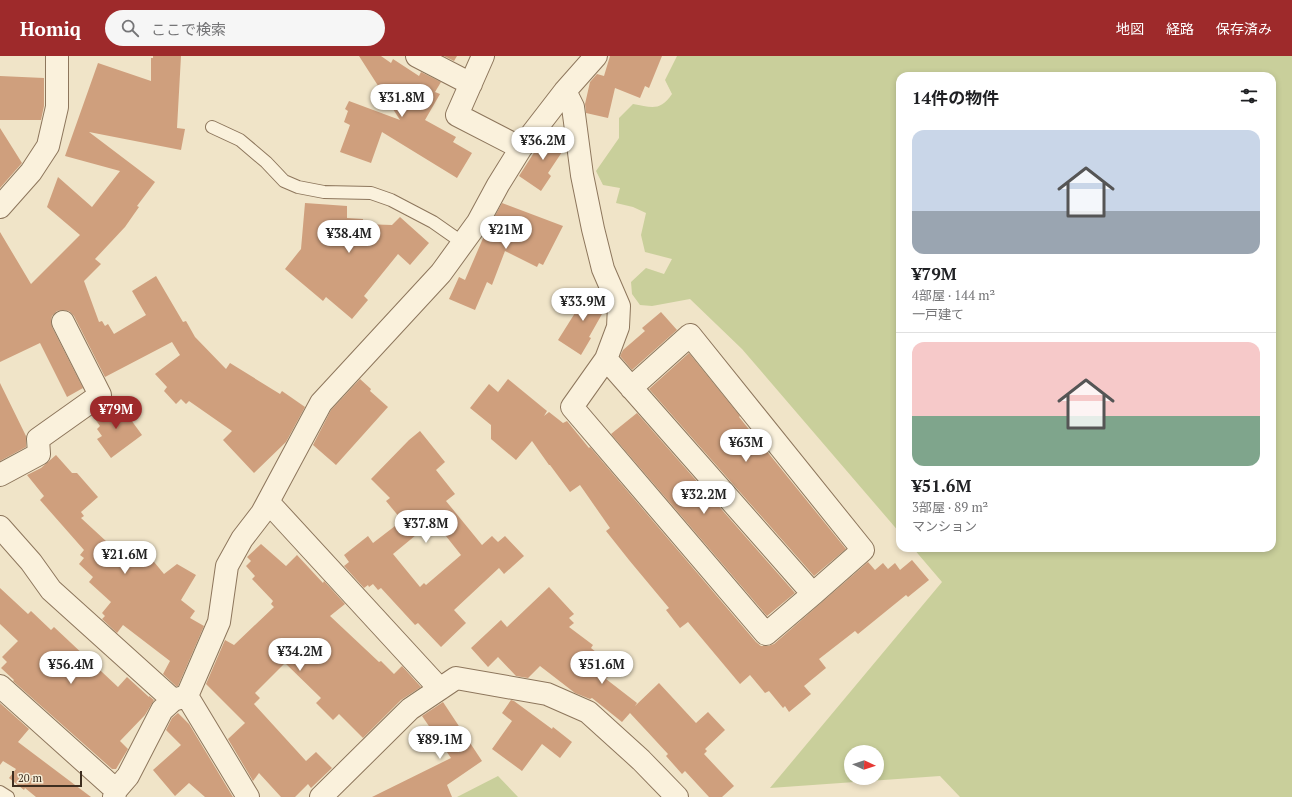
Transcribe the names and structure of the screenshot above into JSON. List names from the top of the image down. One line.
{"scale_bar":"20 m","north":"right","page":{"header":"Homiq","search":"ここで検索","nav":["地図","経路","保存済み"],"heading":"14件の物件","price":["¥31.8M","¥36.2M","¥21M","¥38.4M","¥33.9M","¥79M","¥63M","¥32.2M","¥37.8M","¥21.6M","¥34.2M","¥56.4M","¥51.6M","¥89.1M"],"list":[{"name":"¥79M","note":"4部屋 · 144 m² · 一戸建て"},{"name":"¥51.6M","note":"3部屋 · 89 m² · マンション"}],"scale":"20 m"}}
